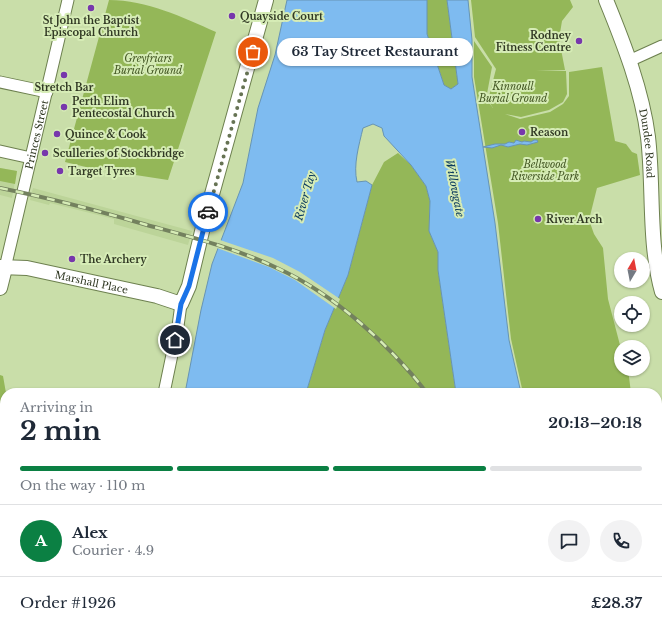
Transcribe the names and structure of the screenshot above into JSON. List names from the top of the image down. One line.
{"streets":{"main road":["Dundee Road","Marshall Place"],"street":["Princes Street"]},"crossings":[["Princes Street","Marshall Place"]],"water":["Willowgate","River Tay"],"parks":["Greyfriars Burial Ground","Kinnoull Burial Ground","Bellwood Riverside Park"],"places":["St John the Baptist Episcopal Church","Quayside Court","Rodney Fitness Centre","63 Tay Street Restaurant","Stretch Bar","Perth Elim Pentecostal Church","Reason","Quince & Cook","Sculleries of Stockbridge","Target Tyres","River Arch","The Archery"],"north":"top","page":{"bubble":"63 Tay Street Restaurant","heading":["2 min","Arriving in","20:13–20:18"],"panel":["Alex","Courier · 4.9","Order #1926","£28.37"],"bar":"On the way · 110 m","round":"A"}}
